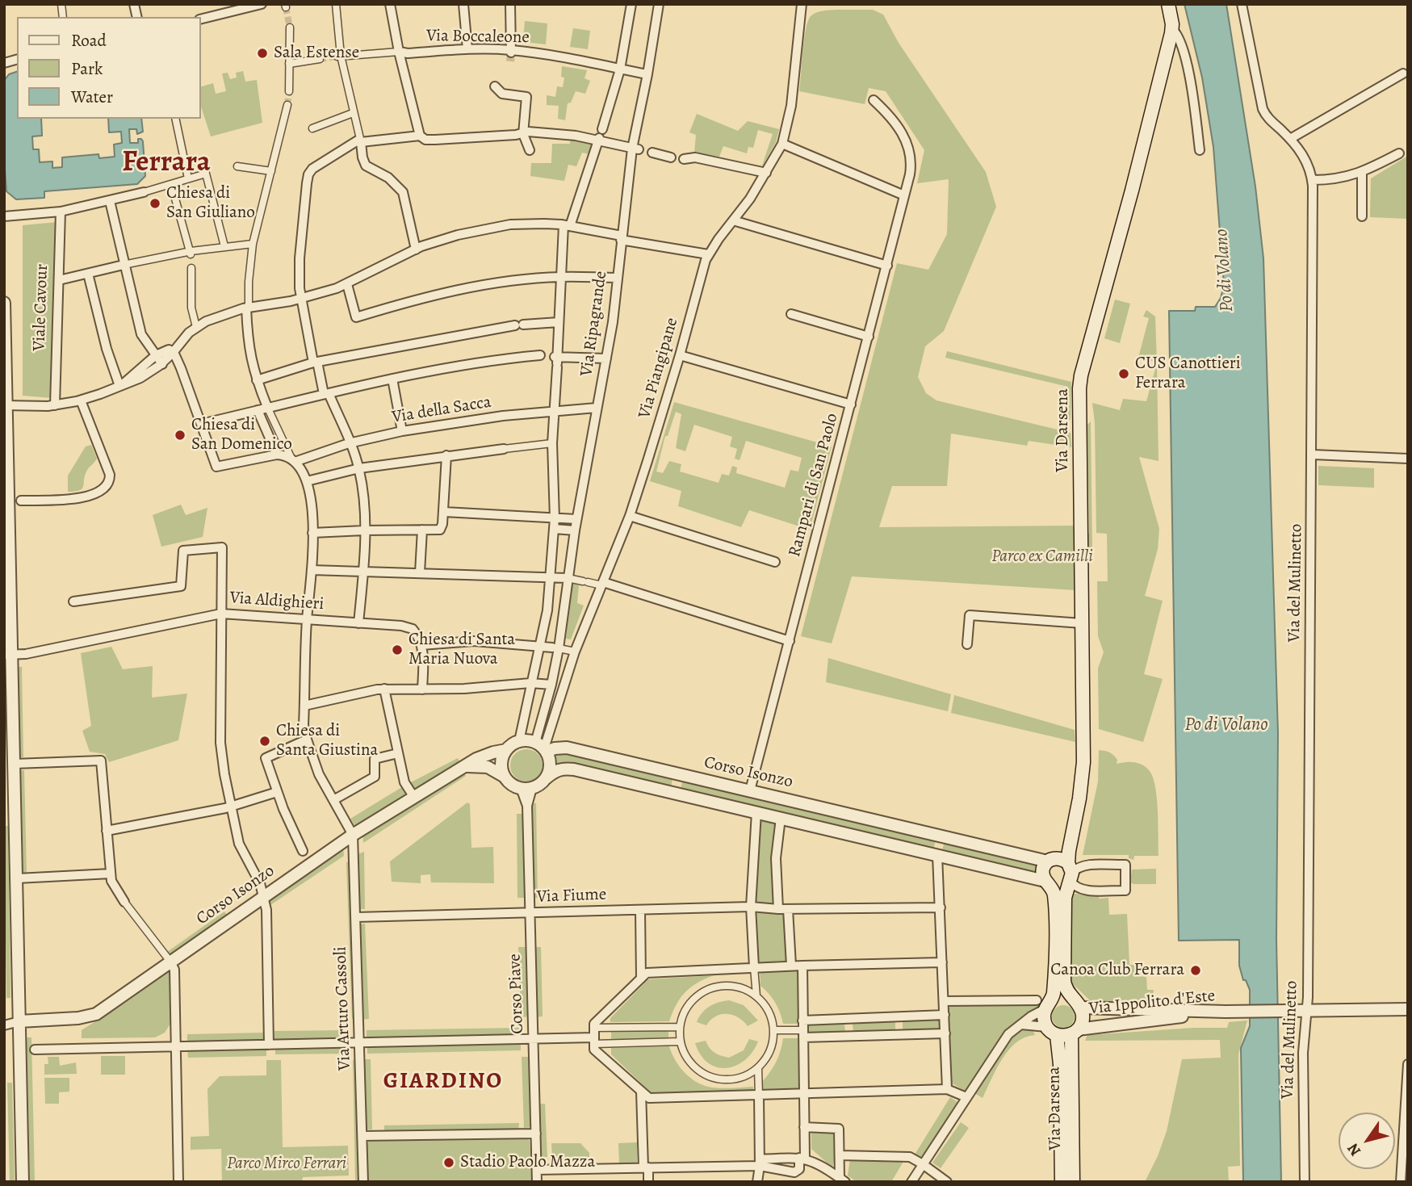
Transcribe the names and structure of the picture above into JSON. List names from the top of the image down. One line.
{"streets":{"main road":["Via Darsena"],"street":["Via Boccaleone","Viale Cavour","Via Ripagrande","Via Piangipane","Via della Sacca","Rampari di San Paolo","Via del Mulinetto","Via Aldighieri","Corso Isonzo","Via Fiume","Corso Piave","Via Ippolito d'Este","Via Arturo Cassoli"]},"crossings":[["Via Boccaleone","Via Ripagrande"],["Viale Cavour","Via Aldighieri"],["Viale Cavour","Corso Isonzo"],["Via Ripagrande","Via della Sacca"],["Via Piangipane","Corso Isonzo"],["Via Piangipane","Corso Piave"],["Via Darsena","Corso Isonzo"],["Via Darsena","Via Ippolito d'Este"],["Rampari di San Paolo","Corso Isonzo"],["Corso Isonzo","Corso Piave"],["Corso Isonzo","Via Arturo Cassoli"],["Via Fiume","Corso Piave"],["Via Fiume","Via Arturo Cassoli"]],"districts":["Ferrara","GIARDINO"],"water":["Po di Volano"],"parks":["Parco ex Camilli","Parco Mirco Ferrari"],"places":["Sala Estense","Chiesa di San Giuliano","CUS Canottieri Ferrara","Chiesa di San Domenico","Chiesa di Santa Maria Nuova","Chiesa di Santa Giustina","Canoa Club Ferrara","Stadio Paolo Mazza"],"legend":["Road","Park","Water"],"north":"bottom left"}
